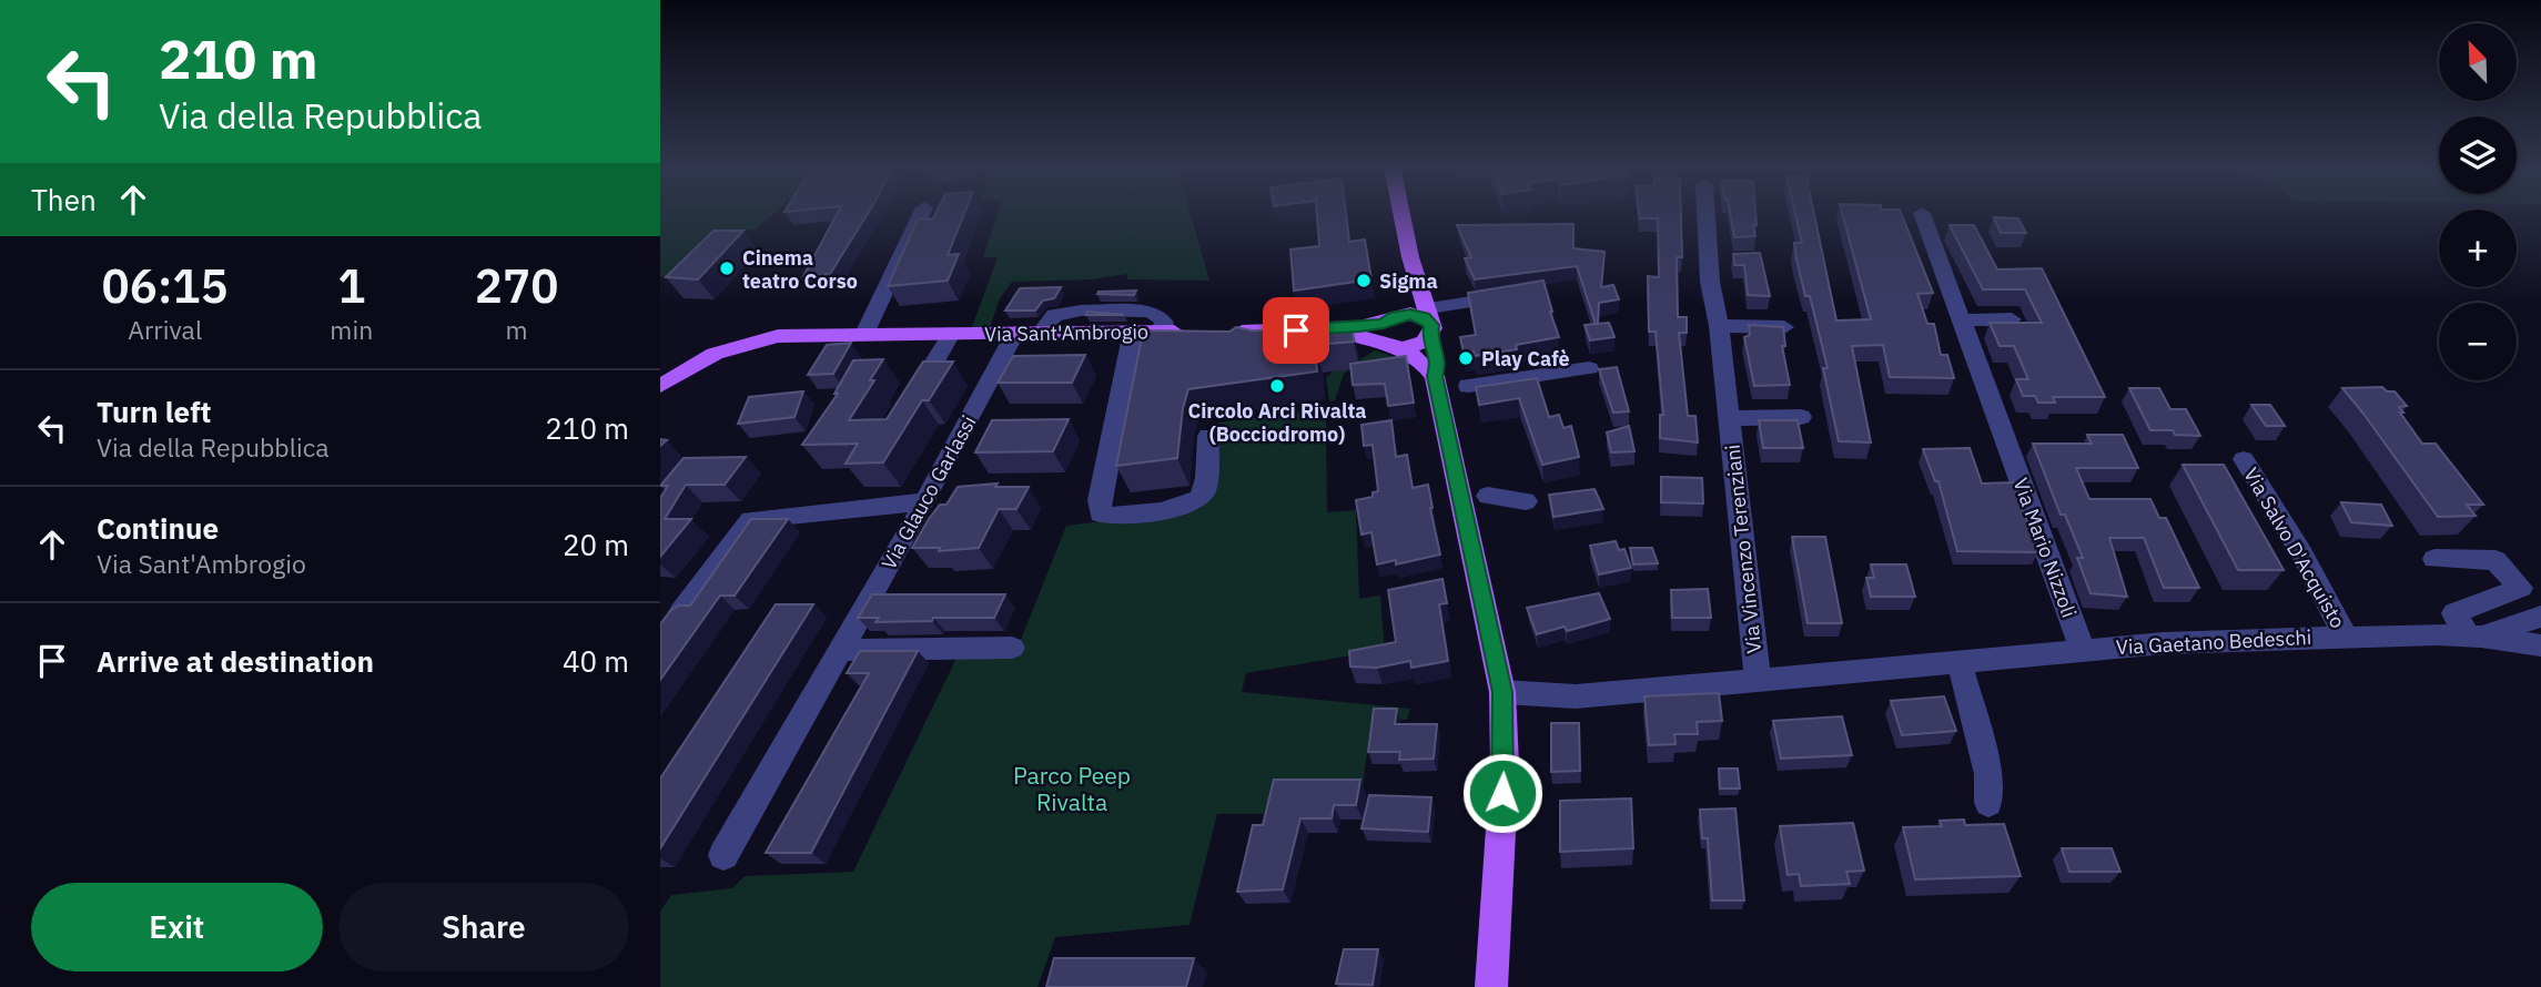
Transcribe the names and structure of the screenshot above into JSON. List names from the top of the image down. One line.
{"streets":{"main road":["Via Sant'Ambrogio"],"street":["Via Glauco Garlassi","Via Mario Nizzoli","Via Salvo D'Acquisto","Via Vincenzo Terenziani","Via Gaetano Bedeschi"]},"crossings":[["Via Sant'Ambrogio","Via Glauco Garlassi"],["Via Mario Nizzoli","Via Gaetano Bedeschi"],["Via Salvo D'Acquisto","Via Gaetano Bedeschi"],["Via Vincenzo Terenziani","Via Gaetano Bedeschi"]],"parks":["Parco Peep Rivalta"],"places":["Cinema teatro Corso","Sigma","Play Cafè","Circolo Arci Rivalta (Bocciodromo)"],"north":"top left","page":{"turn":["210 m","Via della Repubblica"],"map_buttons":["+","−"],"then":"Then","eta":["06:15","Arrival","1","min","270","m"],"list":[{"name":"Turn left","note":"Via della Repubblica","value":"210 m"},{"name":"Continue","note":"Via Sant'Ambrogio","value":"20 m"},{"name":"Arrive at destination","value":"40 m"}],"buttons":["Exit","Share"]}}
